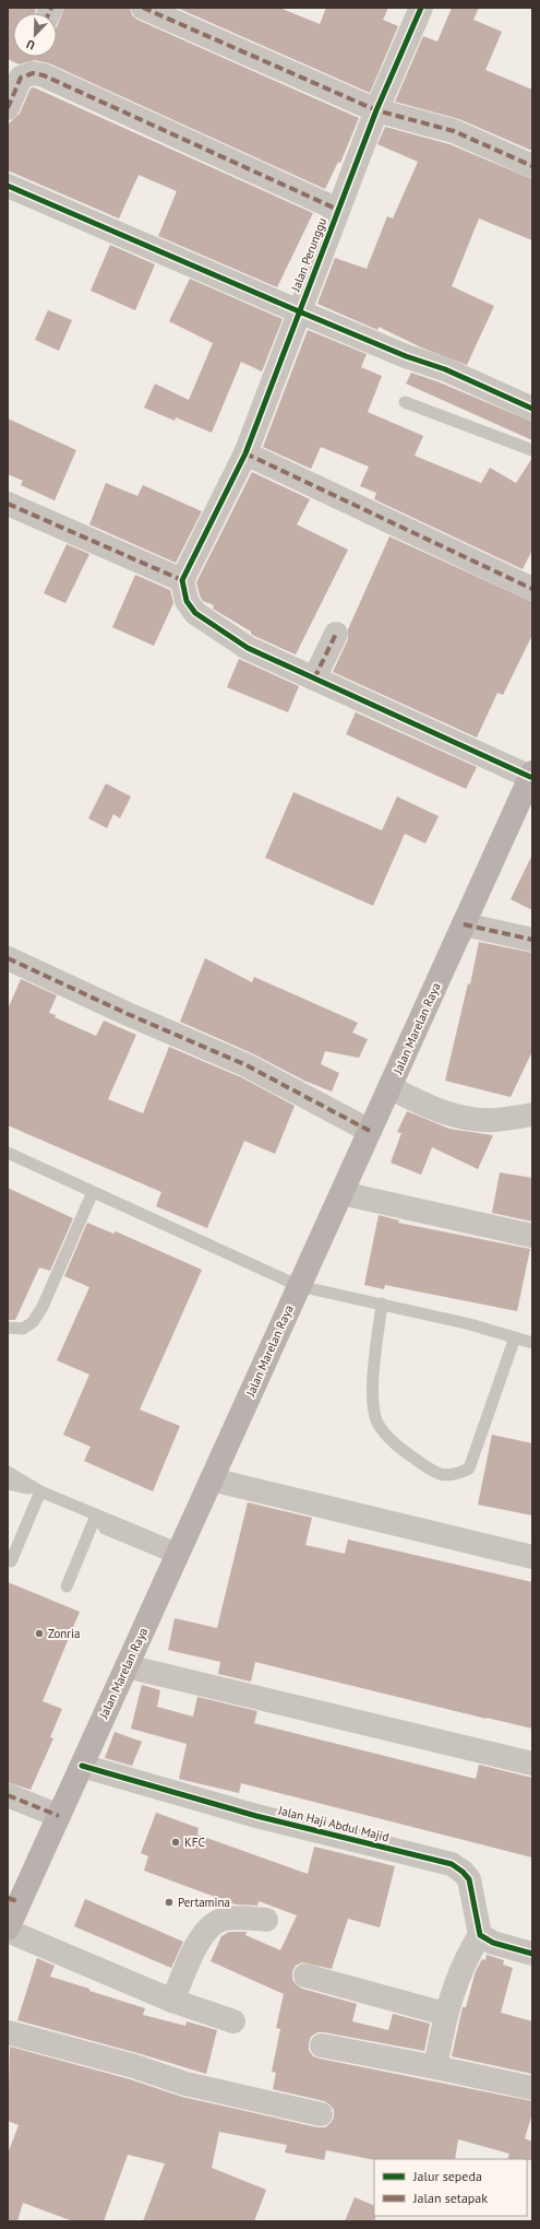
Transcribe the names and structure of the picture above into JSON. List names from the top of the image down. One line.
{"streets":{"main road":["Jalan Marelan Raya"],"street":["Jalan Perunggu","Jalan Haji Abdul Majid"]},"crossings":[["Jalan Marelan Raya","Jalan Haji Abdul Majid"]],"places":["Zonria","KFC","Pertamina"],"legend":["Jalur sepeda","Jalan setapak"],"north":"bottom left"}
